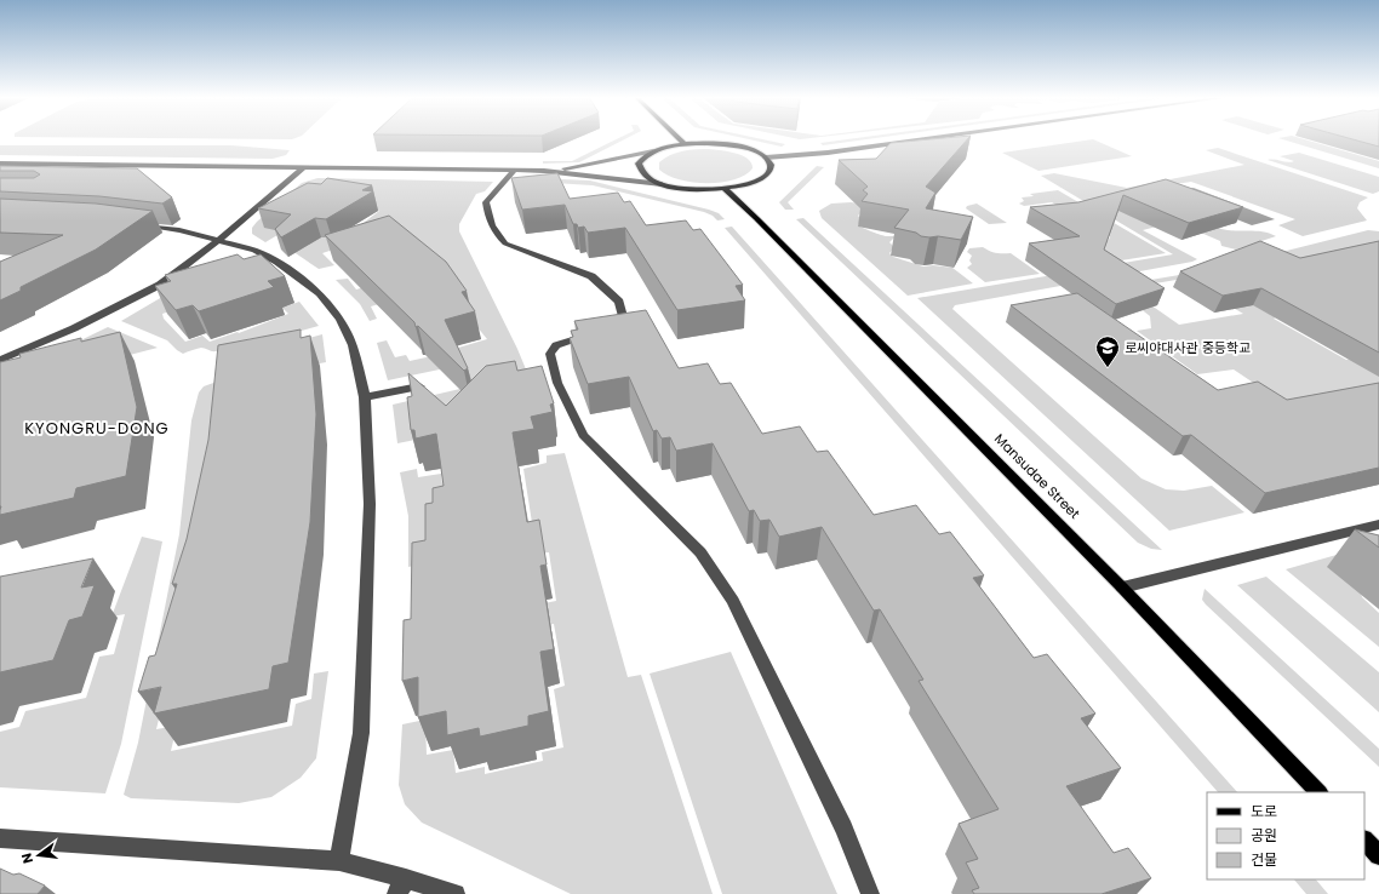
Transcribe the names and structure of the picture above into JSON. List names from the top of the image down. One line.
{"streets":{"main road":["Mansudae Street"]},"districts":["KYONGRU-DONG"],"places":{"school or university":["로씨야대사관 중등학교"]},"legend":["도로","공원","건물"],"north":"left"}
